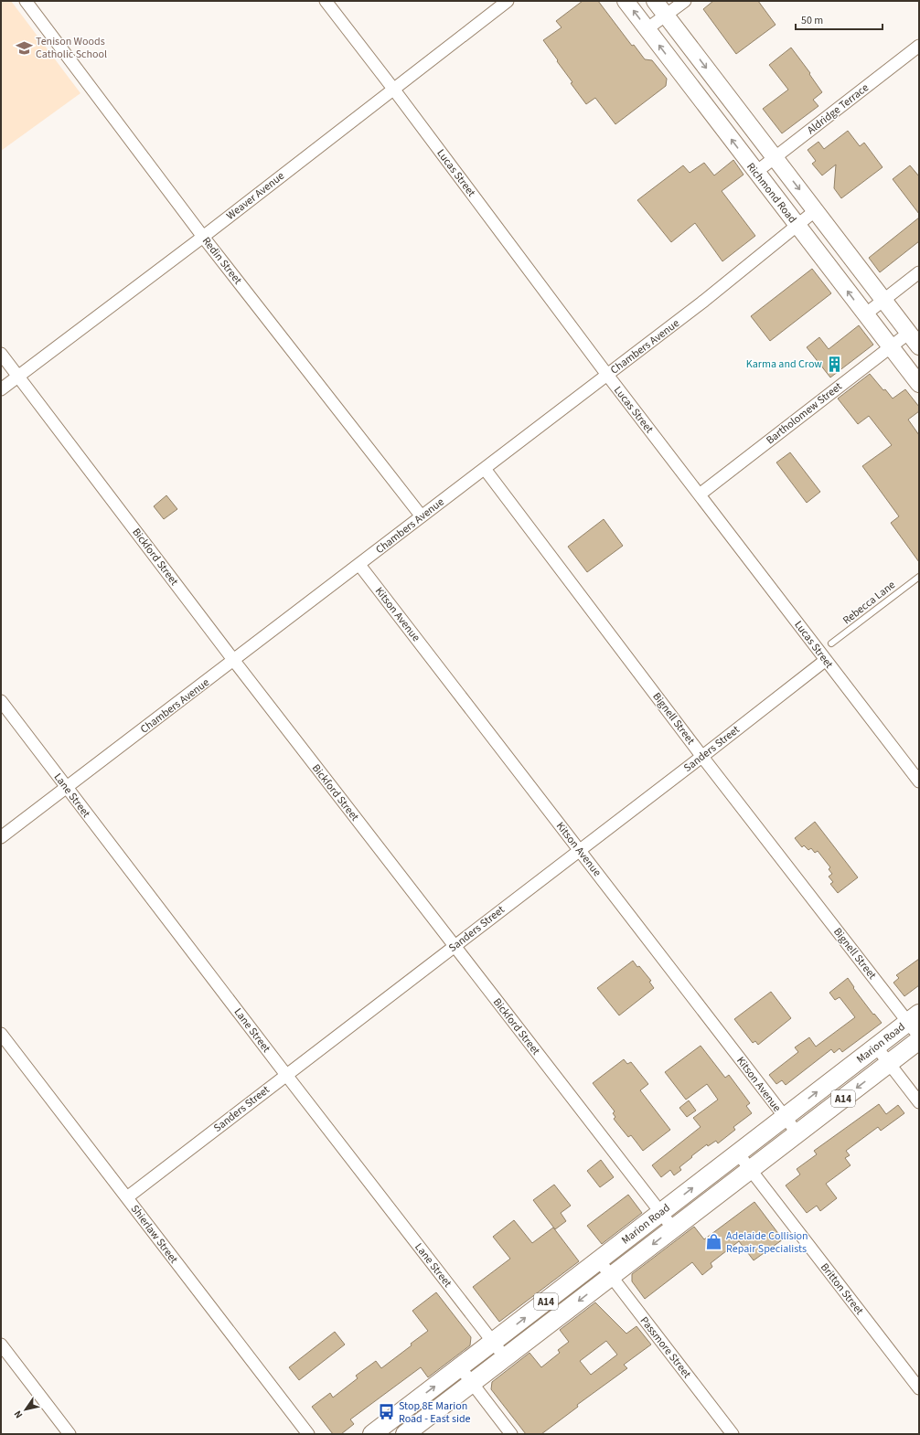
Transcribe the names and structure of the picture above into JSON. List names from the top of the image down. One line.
{"streets":{"main road":["Richmond Road","Marion Road","A14"],"street":["Aldridge Terrace","Lucas Street","Weaver Avenue","Redin Street","Chambers Avenue","Bartholomew Street","Bickford Street","Kitson Avenue","Bignell Street","Sanders Street","Lane Street","Shierlaw Street","Britton Street","Passmore Street"],"lane":["Rebecca Lane"]},"crossings":[["Aldridge Terrace","Richmond Road"],["Lucas Street","Weaver Avenue"],["Lucas Street","Chambers Avenue"],["Lucas Street","Bartholomew Street"],["Lucas Street","Sanders Street"],["Richmond Road","Chambers Avenue"],["Richmond Road","Bartholomew Street"],["Weaver Avenue","Redin Street"],["Weaver Avenue","Bickford Street"],["Redin Street","Chambers Avenue"],["Chambers Avenue","Bickford Street"],["Chambers Avenue","Kitson Avenue"],["Chambers Avenue","Bignell Street"],["Chambers Avenue","Lane Street"],["Bickford Street","Sanders Street"],["Bickford Street","Marion Road"],["Kitson Avenue","Sanders Street"],["Kitson Avenue","Marion Road"],["Bignell Street","Sanders Street"],["Bignell Street","Marion Road"],["Sanders Street","Lane Street"],["Sanders Street","Shierlaw Street"],["Lane Street","Marion Road"],["Marion Road","Britton Street"],["Marion Road","Passmore Street"]],"places":{"school or university":["Tenison Woods Catholic School"],"building":["Karma and Crow"],"shop":["Adelaide Collision Repair Specialists"],"bus stop":["Stop 8E Marion Road - East side"]},"scale_bar":"50 m","north":"bottom left"}
